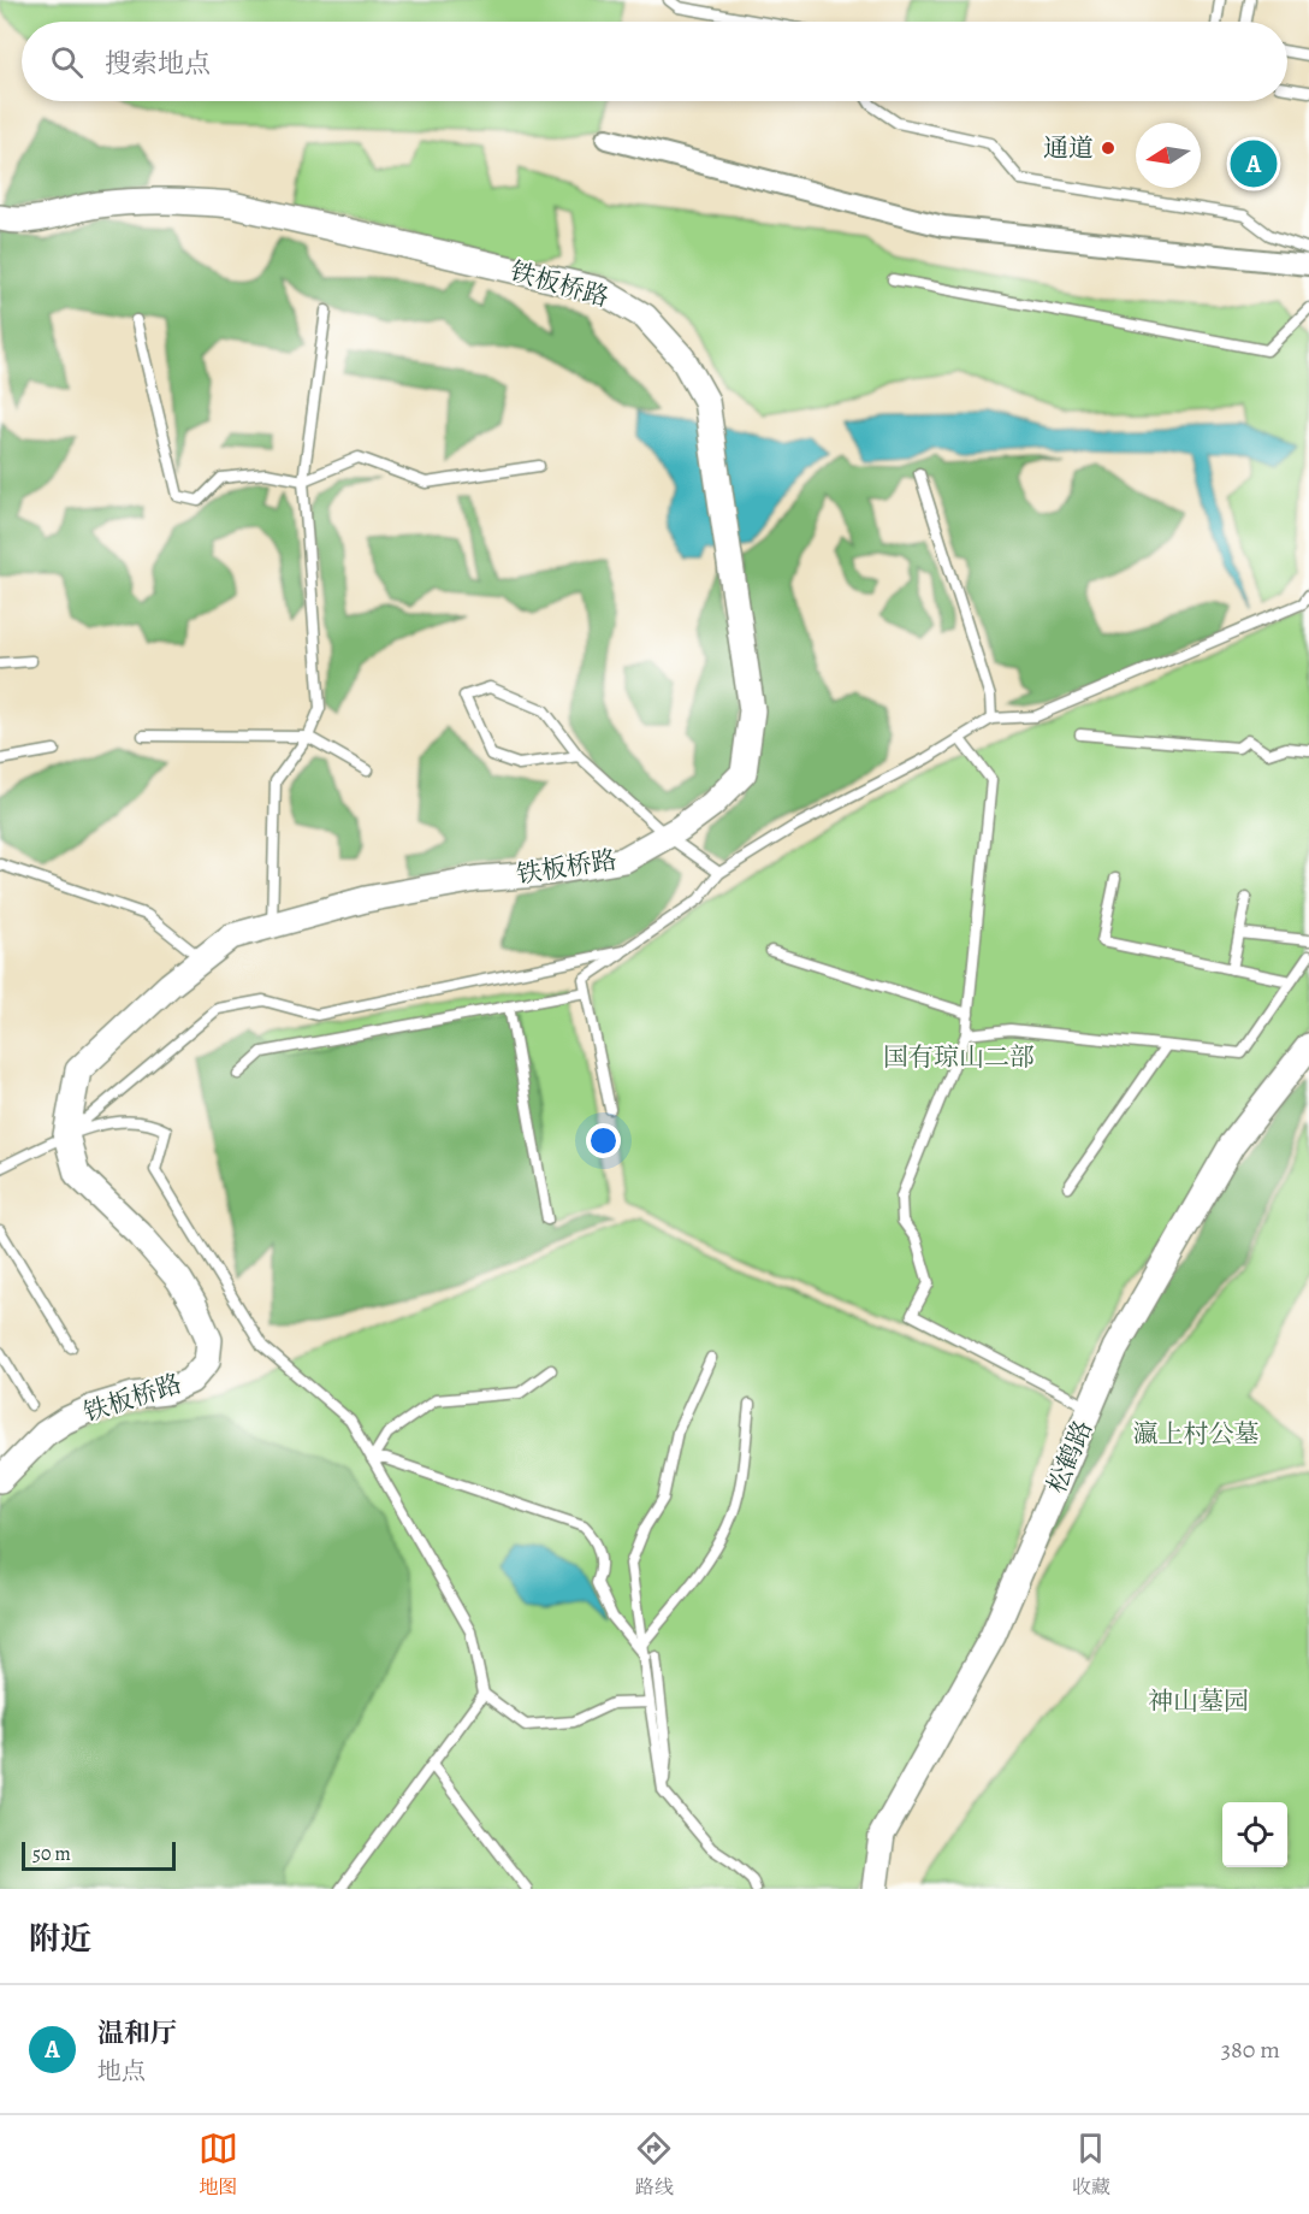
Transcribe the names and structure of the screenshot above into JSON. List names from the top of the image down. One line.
{"streets":{"street":["铁板桥路","松鹤路"]},"parks":["国有琼山二部","瀛上村公墓","神山墓园"],"places":["通道"],"scale_bar":"50 m","north":"left","page":{"search":"搜索地点","pins":"A","scale":"50 m","heading":"附近","list":[{"mark":"A","name":"温和厅","note":"地点","value":"380 m"}],"nav":["地图","路线","收藏"]}}
